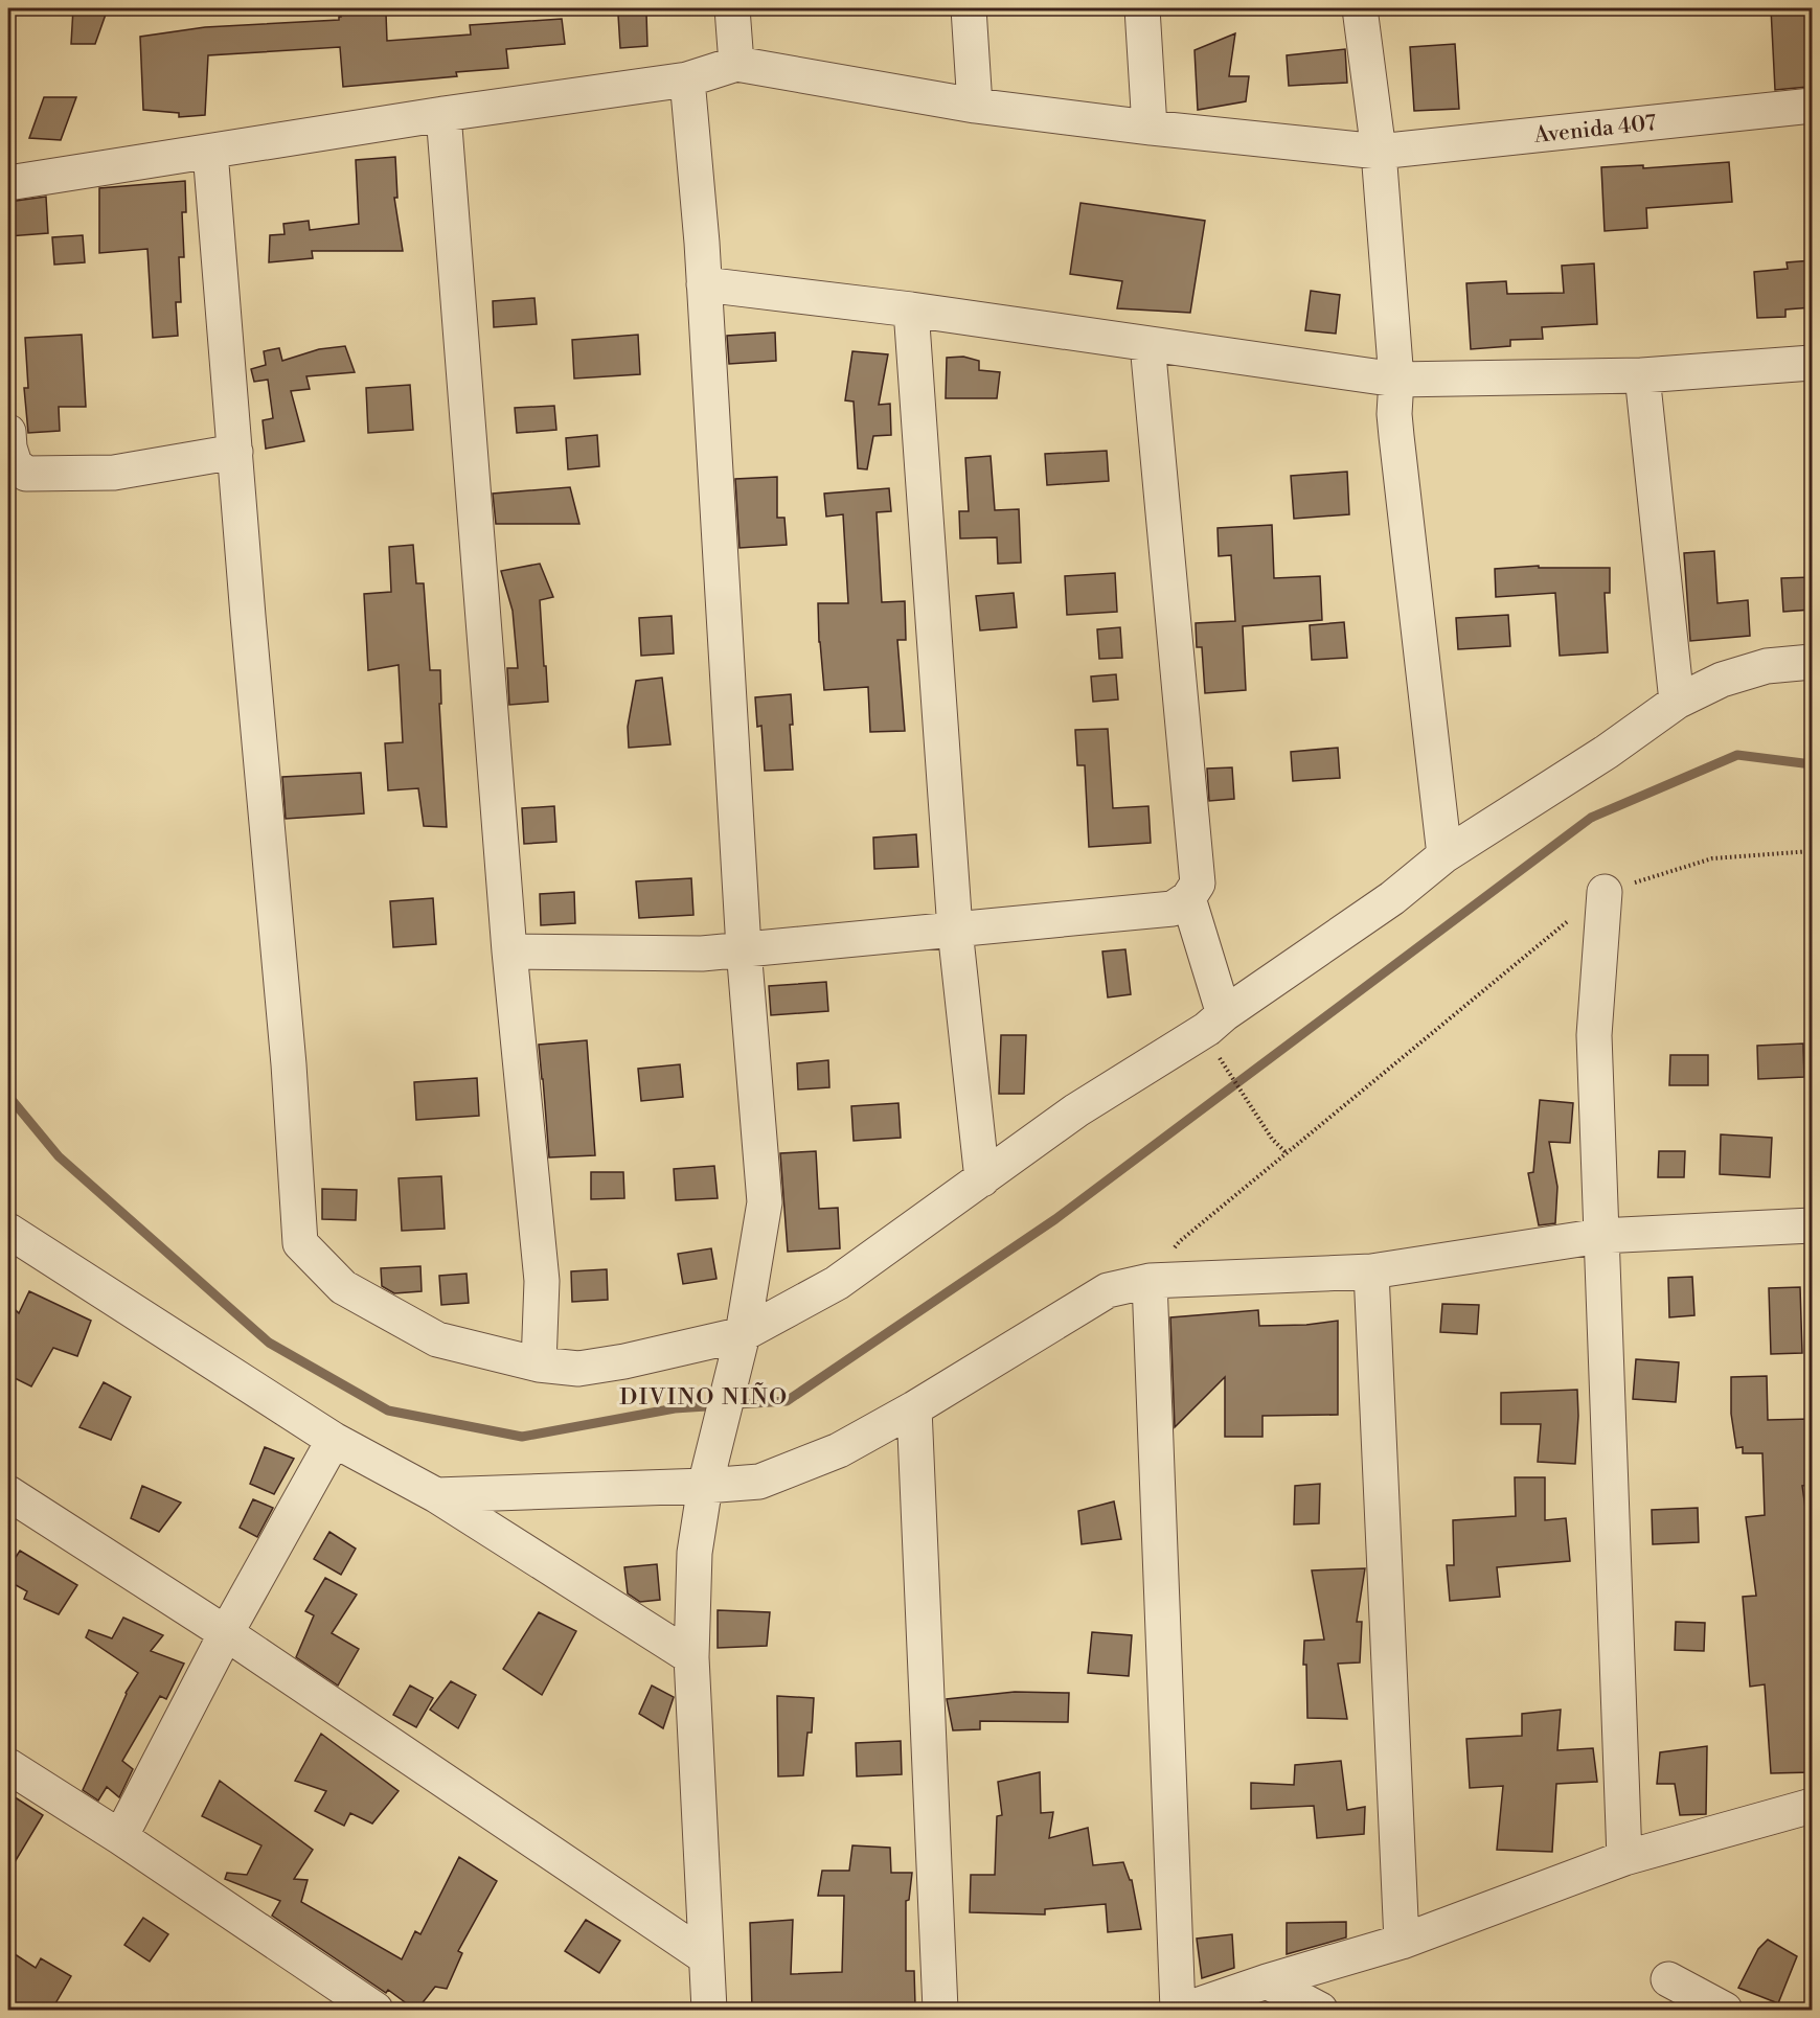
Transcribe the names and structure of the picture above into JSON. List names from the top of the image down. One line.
{"streets":{"street":["Avenida 407"]},"districts":["DIVINO NIÑO"]}
